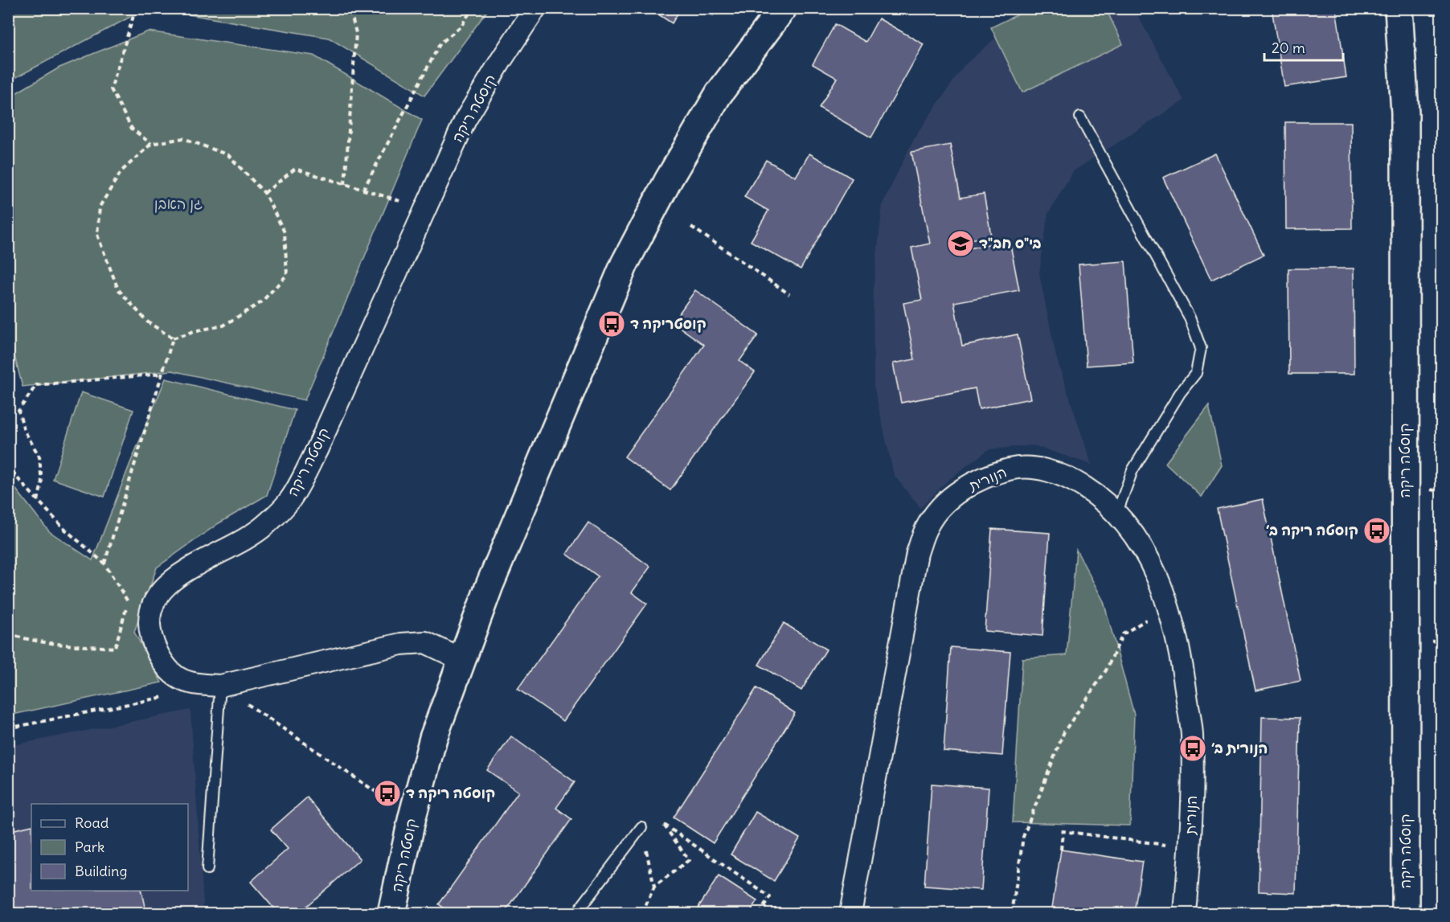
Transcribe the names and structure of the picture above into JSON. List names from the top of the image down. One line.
{"streets":{"street":["קוסטה ריקה","הנורית"]},"parks":["גן האבן"],"places":{"school or university":["בי\"ס חב\"ד"],"bus stop":["קוסטריקה ד","קוסטה ריקה ב׳","הנורית ב׳","קוסטה ריקה ד"]},"legend":["Road","Park","Building"],"scale_bar":"20 m"}
